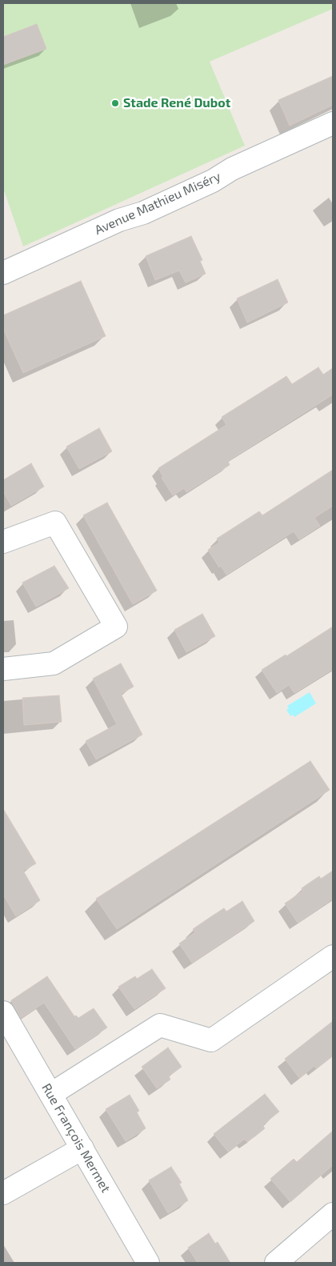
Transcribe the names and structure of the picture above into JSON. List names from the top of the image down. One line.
{"streets":{"street":["Avenue Mathieu Miséry","Rue François Mermet"]},"places":["Stade René Dubot"]}
